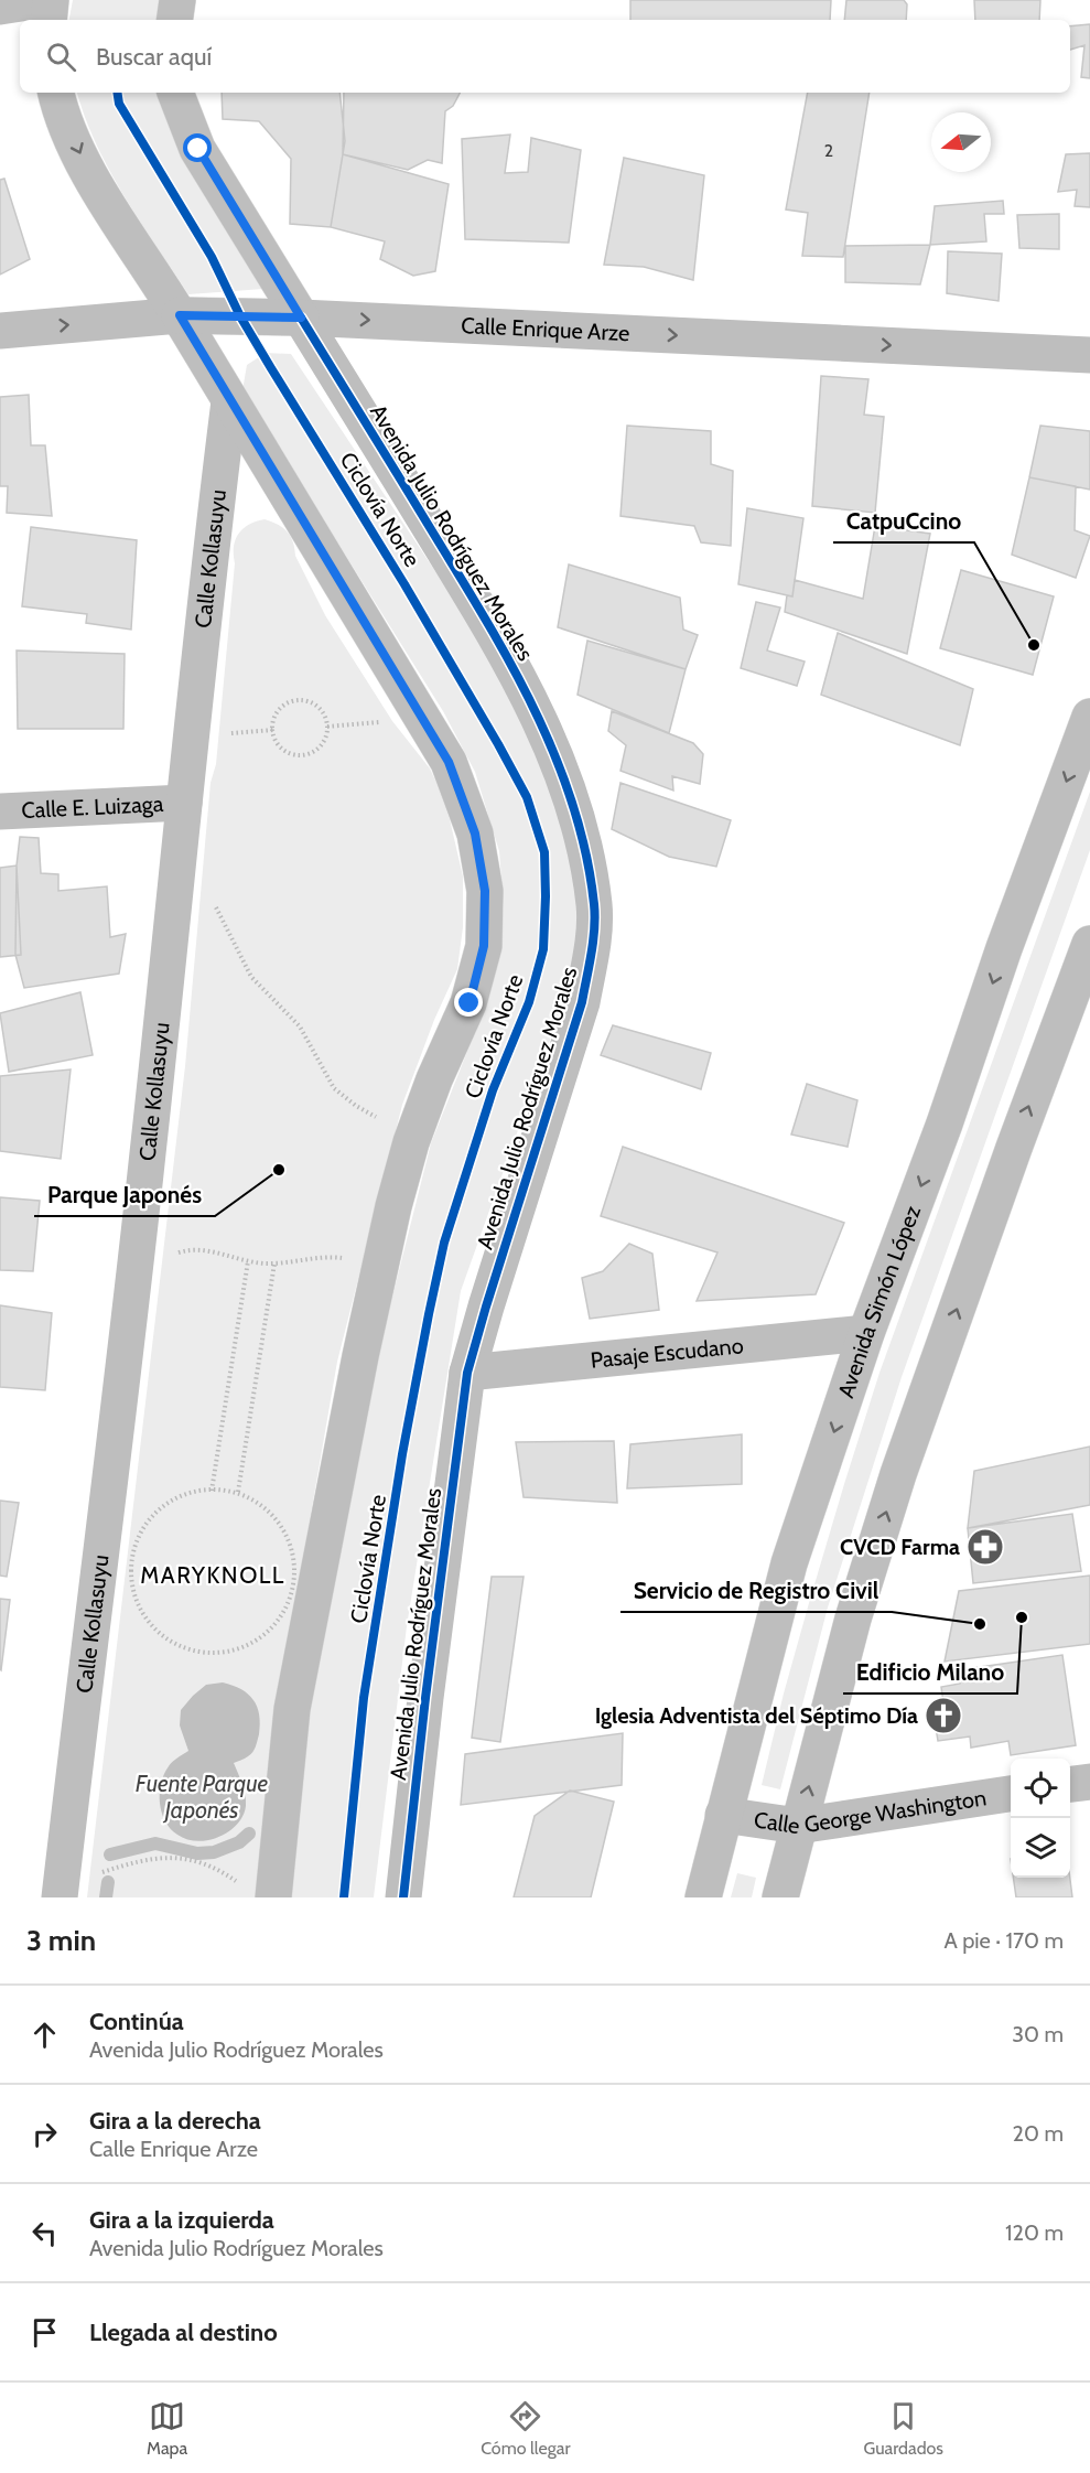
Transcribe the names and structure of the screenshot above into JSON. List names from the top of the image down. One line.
{"streets":{"street":["Calle Enrique Arze","Avenida Julio Rodríguez Morales","Calle Kollasuyu","Calle E. Luizaga","Avenida Simón López","Pasaje Escudano","Calle George Washington"],"cycle path":["Ciclovía Norte"]},"crossings":[["Calle Enrique Arze","Avenida Julio Rodríguez Morales"],["Avenida Julio Rodríguez Morales","Pasaje Escudano"],["Calle Kollasuyu","Calle E. Luizaga"],["Avenida Simón López","Pasaje Escudano"],["Avenida Simón López","Calle George Washington"]],"one_way":["Calle Enrique Arze"],"districts":["MARYKNOLL"],"water":["Fuente Parque Japonés"],"places":{"other":["CatpuCcino","Parque Japonés","Edificio Milano","Servicio de Registro Civil"],"pharmacy":["CVCD Farma"],"church":["Iglesia Adventista del Séptimo Día"]},"house_numbers":["2"],"north":"left","page":{"search":"Buscar aquí","heading":["3 min","A pie · 170 m"],"list":[["Continúa","Avenida Julio Rodríguez Morales","30 m"],["Gira a la derecha","Calle Enrique Arze","20 m"],["Gira a la izquierda","Avenida Julio Rodríguez Morales","120 m"],"Llegada al destino"],"nav":["Mapa","Cómo llegar","Guardados"]}}
